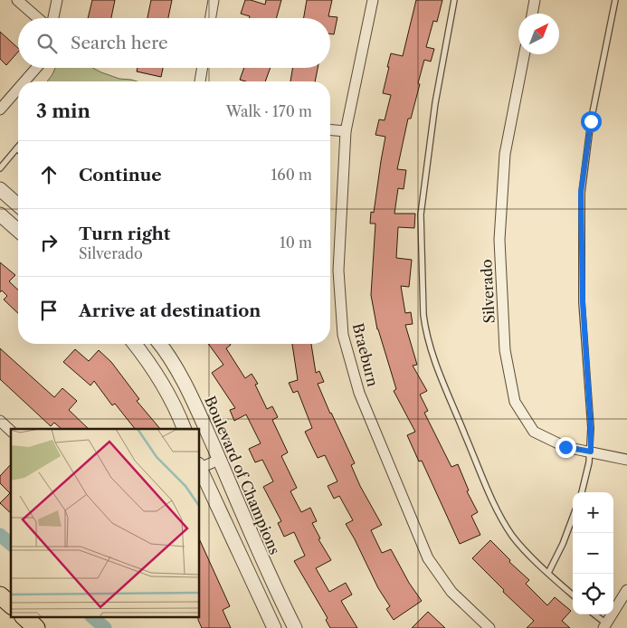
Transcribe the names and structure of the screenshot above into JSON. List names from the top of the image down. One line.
{"streets":{"street":["Silverado","Braeburn","Boulevard of Champions"]},"north":"top right","page":{"search":"Search here","heading":["3 min","Walk · 170 m"],"list":[["Continue","160 m"],["Turn right","Silverado","10 m"],"Arrive at destination"],"map_buttons":["+","−"]}}
